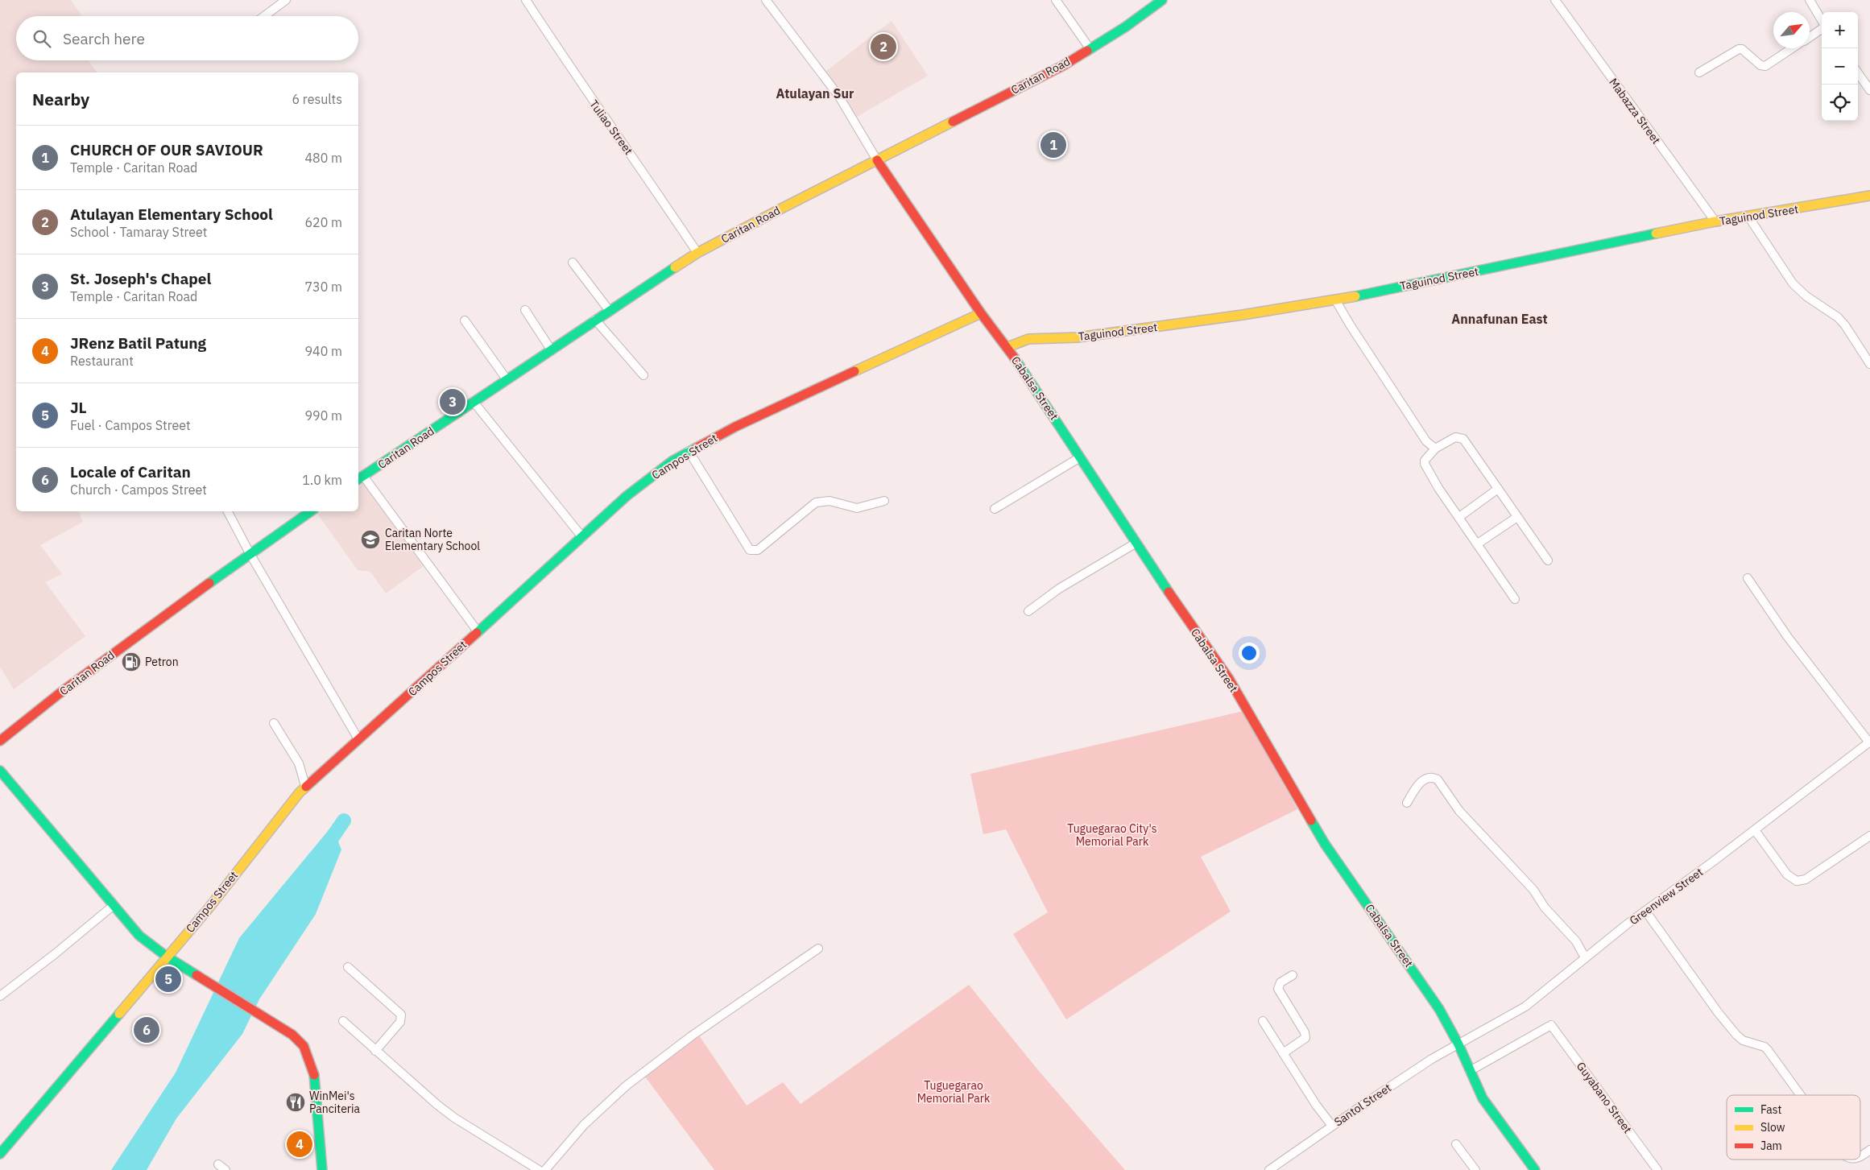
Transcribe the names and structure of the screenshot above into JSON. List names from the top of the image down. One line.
{"streets":{"main road":["Caritan Road","Taguinod Street","Cabalsa Street","Campos Street"],"street":["Mabazza Street","Tuliao Street","Greenview Street","Guyabano Street","Santol Street"]},"crossings":[["Caritan Road","Tuliao Street"],["Caritan Road","Cabalsa Street"],["Mabazza Street","Taguinod Street"],["Taguinod Street","Cabalsa Street"],["Cabalsa Street","Campos Street"],["Cabalsa Street","Greenview Street"],["Cabalsa Street","Guyabano Street"],["Cabalsa Street","Santol Street"],["Greenview Street","Santol Street"]],"districts":["Atulayan Sur","Annafunan East"],"parks":["Tuguegarao City's Memorial Park","Tuguegarao Memorial Park"],"places":{"school or university":["Caritan Norte Elementary School"],"fuel station":["Petron"],"restaurant":["WinMei's Panciteria"]},"legend":["Fast","Slow","Jam"],"north":"top right","page":{"map_buttons":["+","−"],"search":"Search here","pins":["2","1","3","5","6","4"],"heading":["Nearby","6 results"],"list":[{"mark":"1","name":"CHURCH OF OUR SAVIOUR","note":"Temple · Caritan Road","value":"480 m"},{"mark":"2","name":"Atulayan Elementary School","note":"School · Tamaray Street","value":"620 m"},{"mark":"3","name":"St. Joseph's Chapel","note":"Temple · Caritan Road","value":"730 m"},{"mark":"4","name":"JRenz Batil Patung","note":"Restaurant","value":"940 m"},{"mark":"5","name":"JL","note":"Fuel · Campos Street","value":"990 m"},{"mark":"6","name":"Locale of Caritan","note":"Church · Campos Street","value":"1.0 km"}]}}
